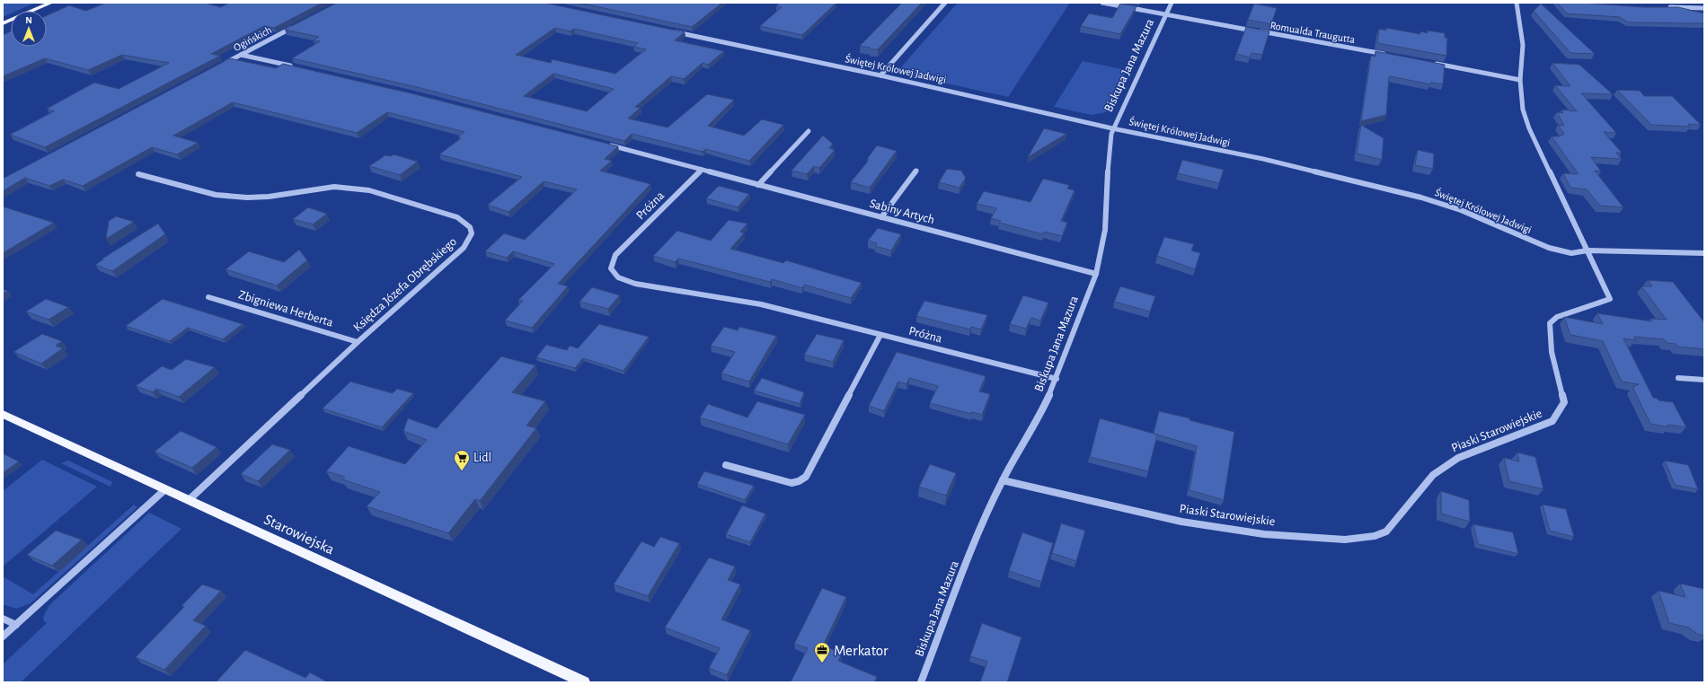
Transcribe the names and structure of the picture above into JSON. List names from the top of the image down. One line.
{"streets":{"main road":["Starowiejska"],"street":["Romualda Traugutta","Ogińskich","Biskupa Jana Mazura","Świętej Królowej Jadwigi","Próżna","Sabiny Artych","Księdza Józefa Obrębskiego","Zbigniewa Herberta","Piaski Starowiejskie"]},"crossings":[["Romualda Traugutta","Biskupa Jana Mazura"],["Biskupa Jana Mazura","Świętej Królowej Jadwigi"],["Biskupa Jana Mazura","Próżna"],["Biskupa Jana Mazura","Sabiny Artych"],["Biskupa Jana Mazura","Piaski Starowiejskie"],["Świętej Królowej Jadwigi","Piaski Starowiejskie"],["Próżna","Sabiny Artych"],["Księdza Józefa Obrębskiego","Zbigniewa Herberta"],["Księdza Józefa Obrębskiego","Starowiejska"]],"places":{"supermarket":["Lidl"],"office":["Merkator"]},"north":"top"}
